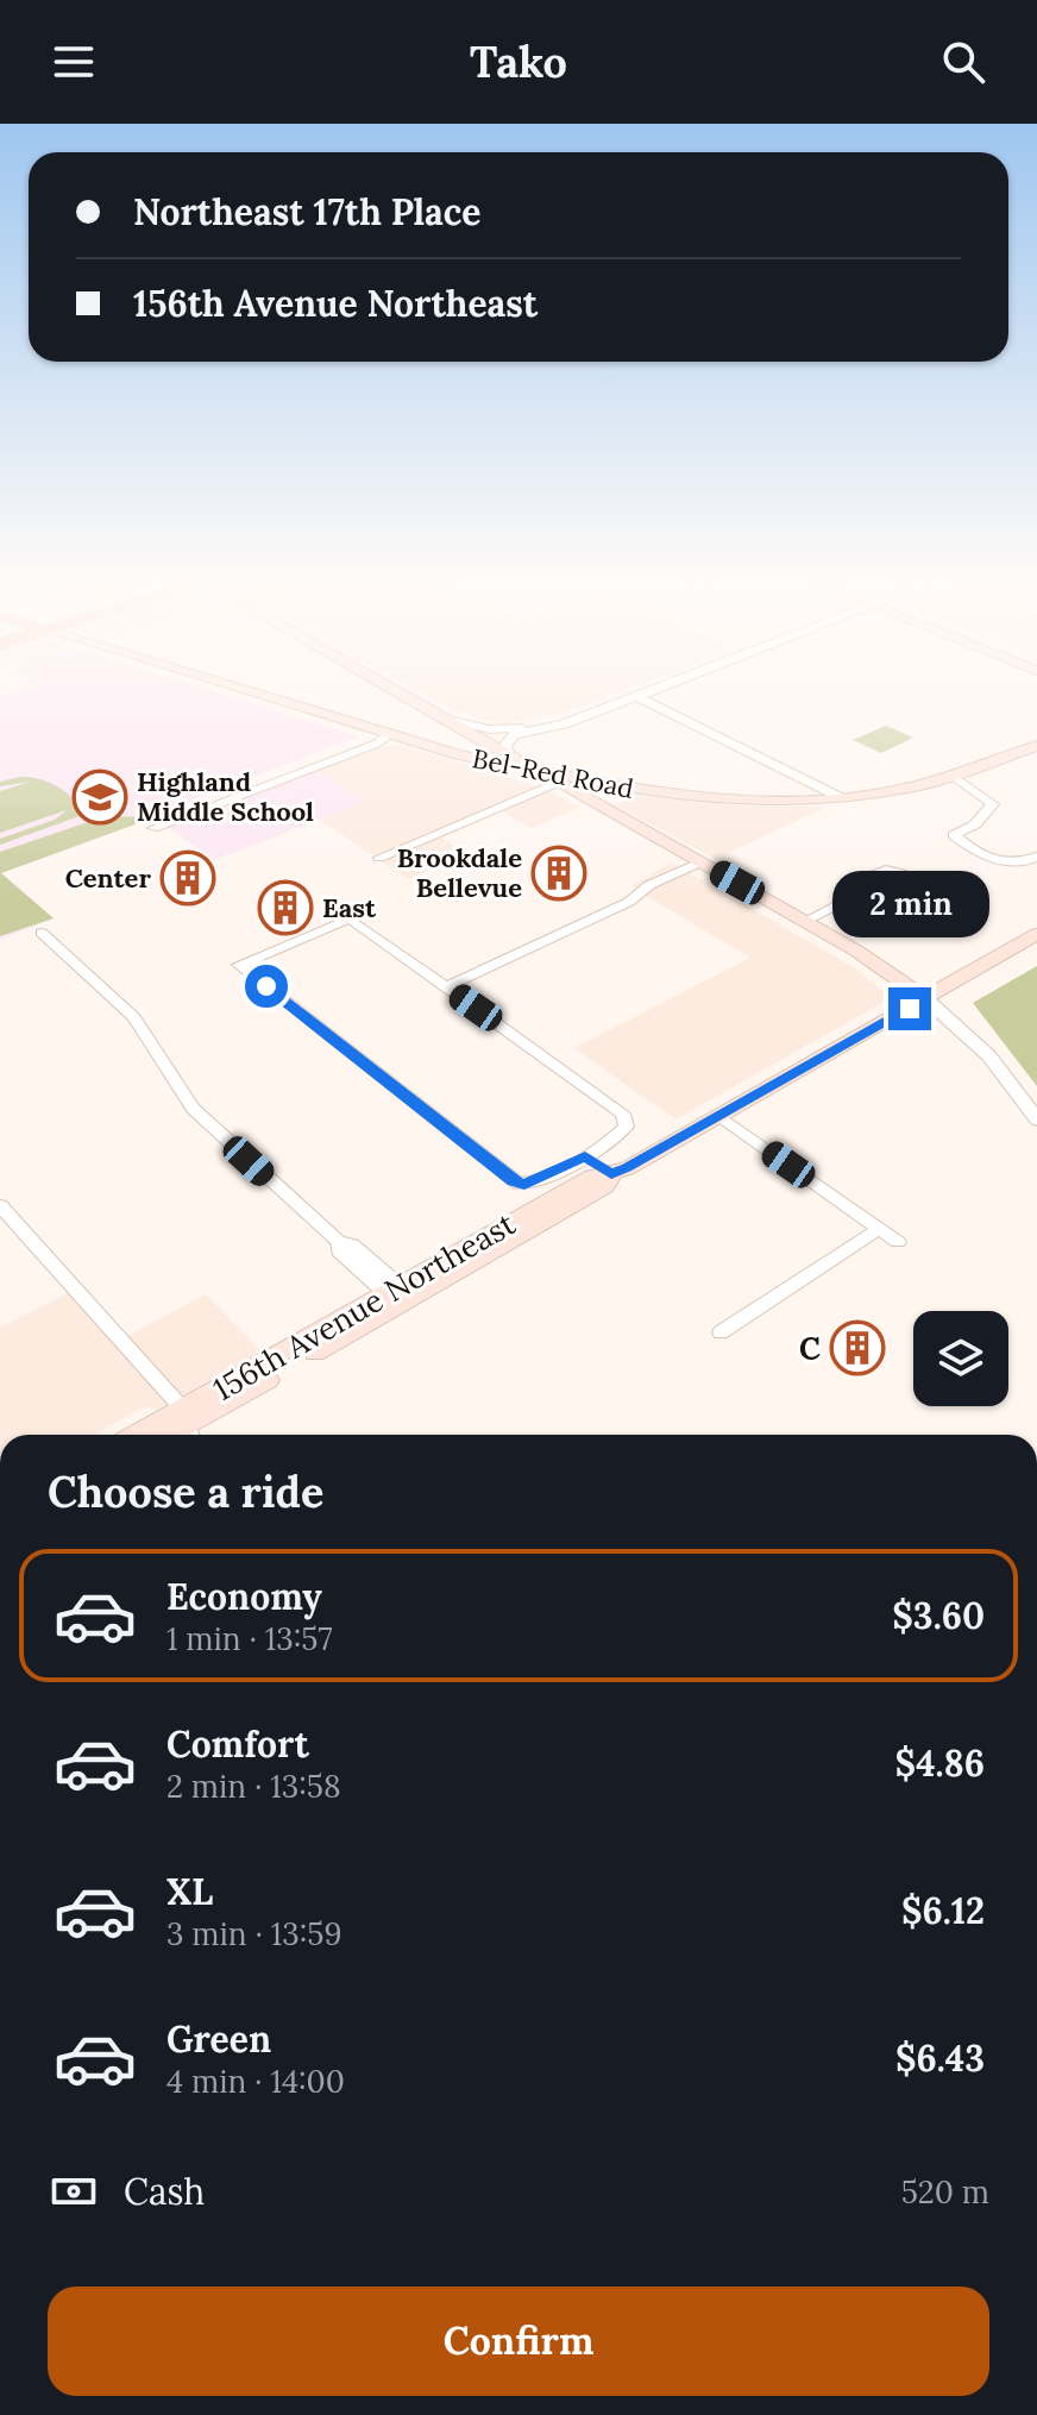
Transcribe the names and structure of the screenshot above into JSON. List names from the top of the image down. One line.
{"streets":{"main road":["Bel-Red Road","156th Avenue Northeast"]},"places":{"school or university":["Highland Middle School"],"building":["Brookdale Bellevue","Center","East","C"]},"page":{"header":"Tako","banner":["Northeast 17th Place","156th Avenue Northeast"],"bubble":"2 min","heading":"Choose a ride","list":[{"name":"Economy","note":"1 min · 13:57","value":"$3.60"},{"name":"Comfort","note":"2 min · 13:58","value":"$4.86"},{"name":"XL","note":"3 min · 13:59","value":"$6.12"},{"name":"Green","note":"4 min · 14:00","value":"$6.43"}],"pay":["Cash","520 m"],"buttons":"Confirm"}}
